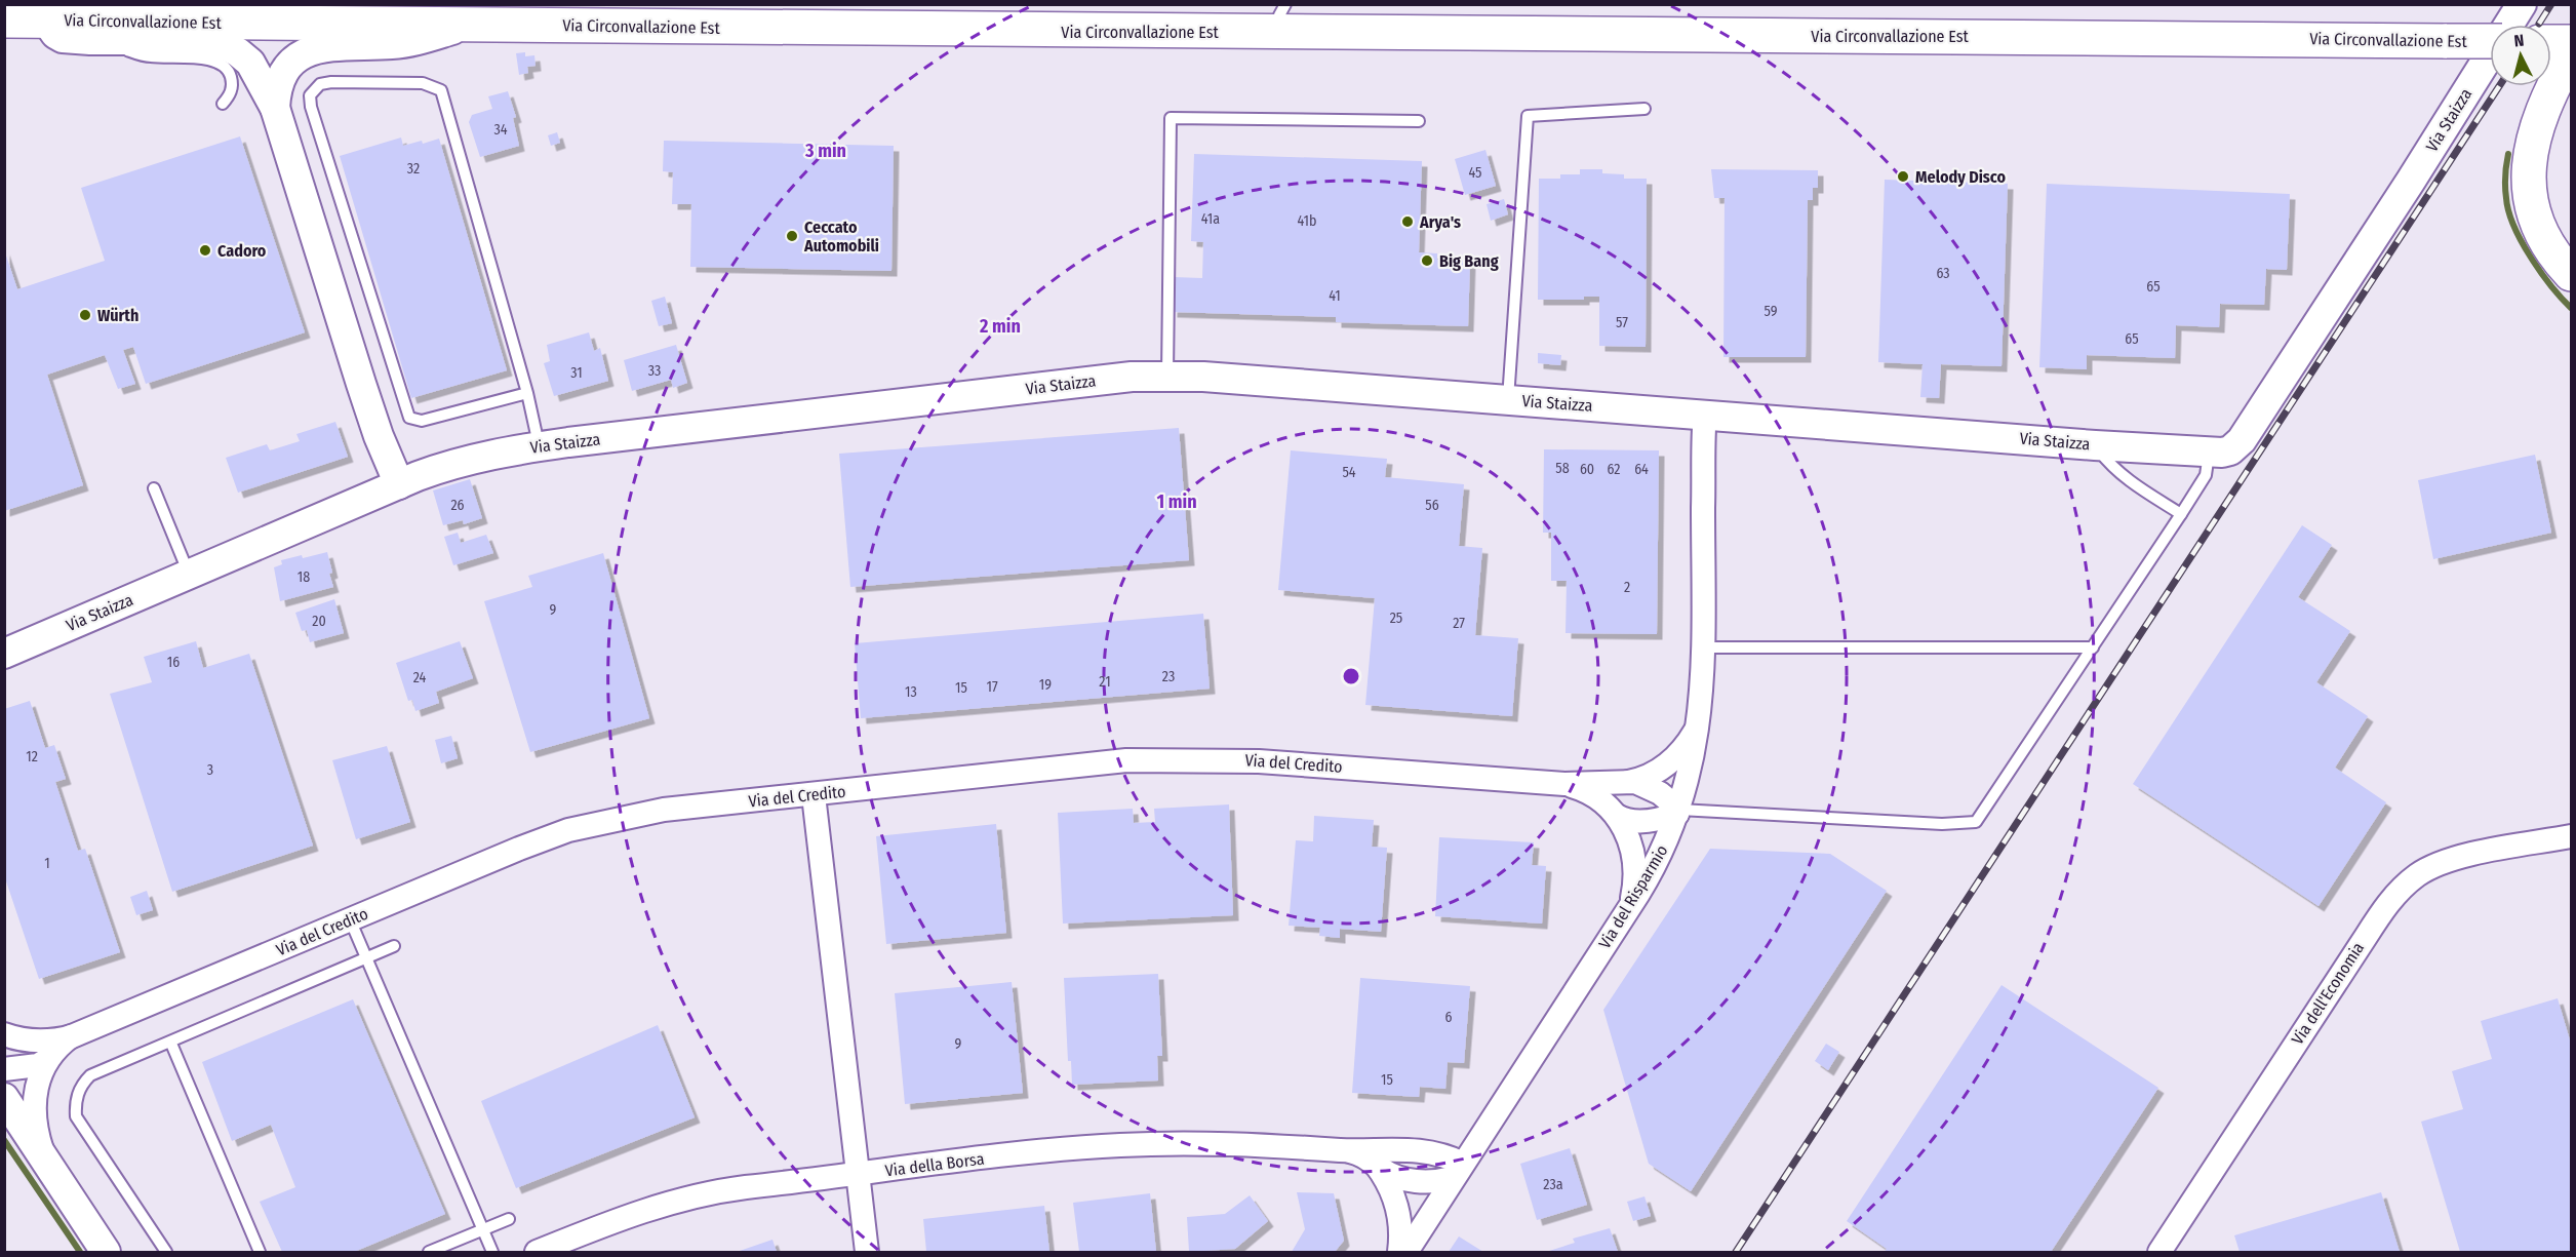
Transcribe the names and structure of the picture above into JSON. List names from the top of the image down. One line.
{"streets":{"main road":["Via Circonvallazione Est"],"street":["Via Staizza","Via del Credito","Via del Risparmio","Via dell'Economia","Via della Borsa"]},"crossings":[["Via Staizza","Via del Risparmio"],["Via del Credito","Via del Risparmio"],["Via del Risparmio","Via della Borsa"]],"places":["Melody Disco","Arya's","Ceccato Automobili","Cadoro","Big Bang","Würth"],"house_numbers":["34","32","45","41a","41b","63","65","41","59","57","65","33","31","58","60","62","64","54","26","56","18","2","9","25","20","27","16","23","24","21","19","17","15","13","12","3","1","6","9","15","23a"],"north":"top","rings":["3 min","2 min","1 min"]}
